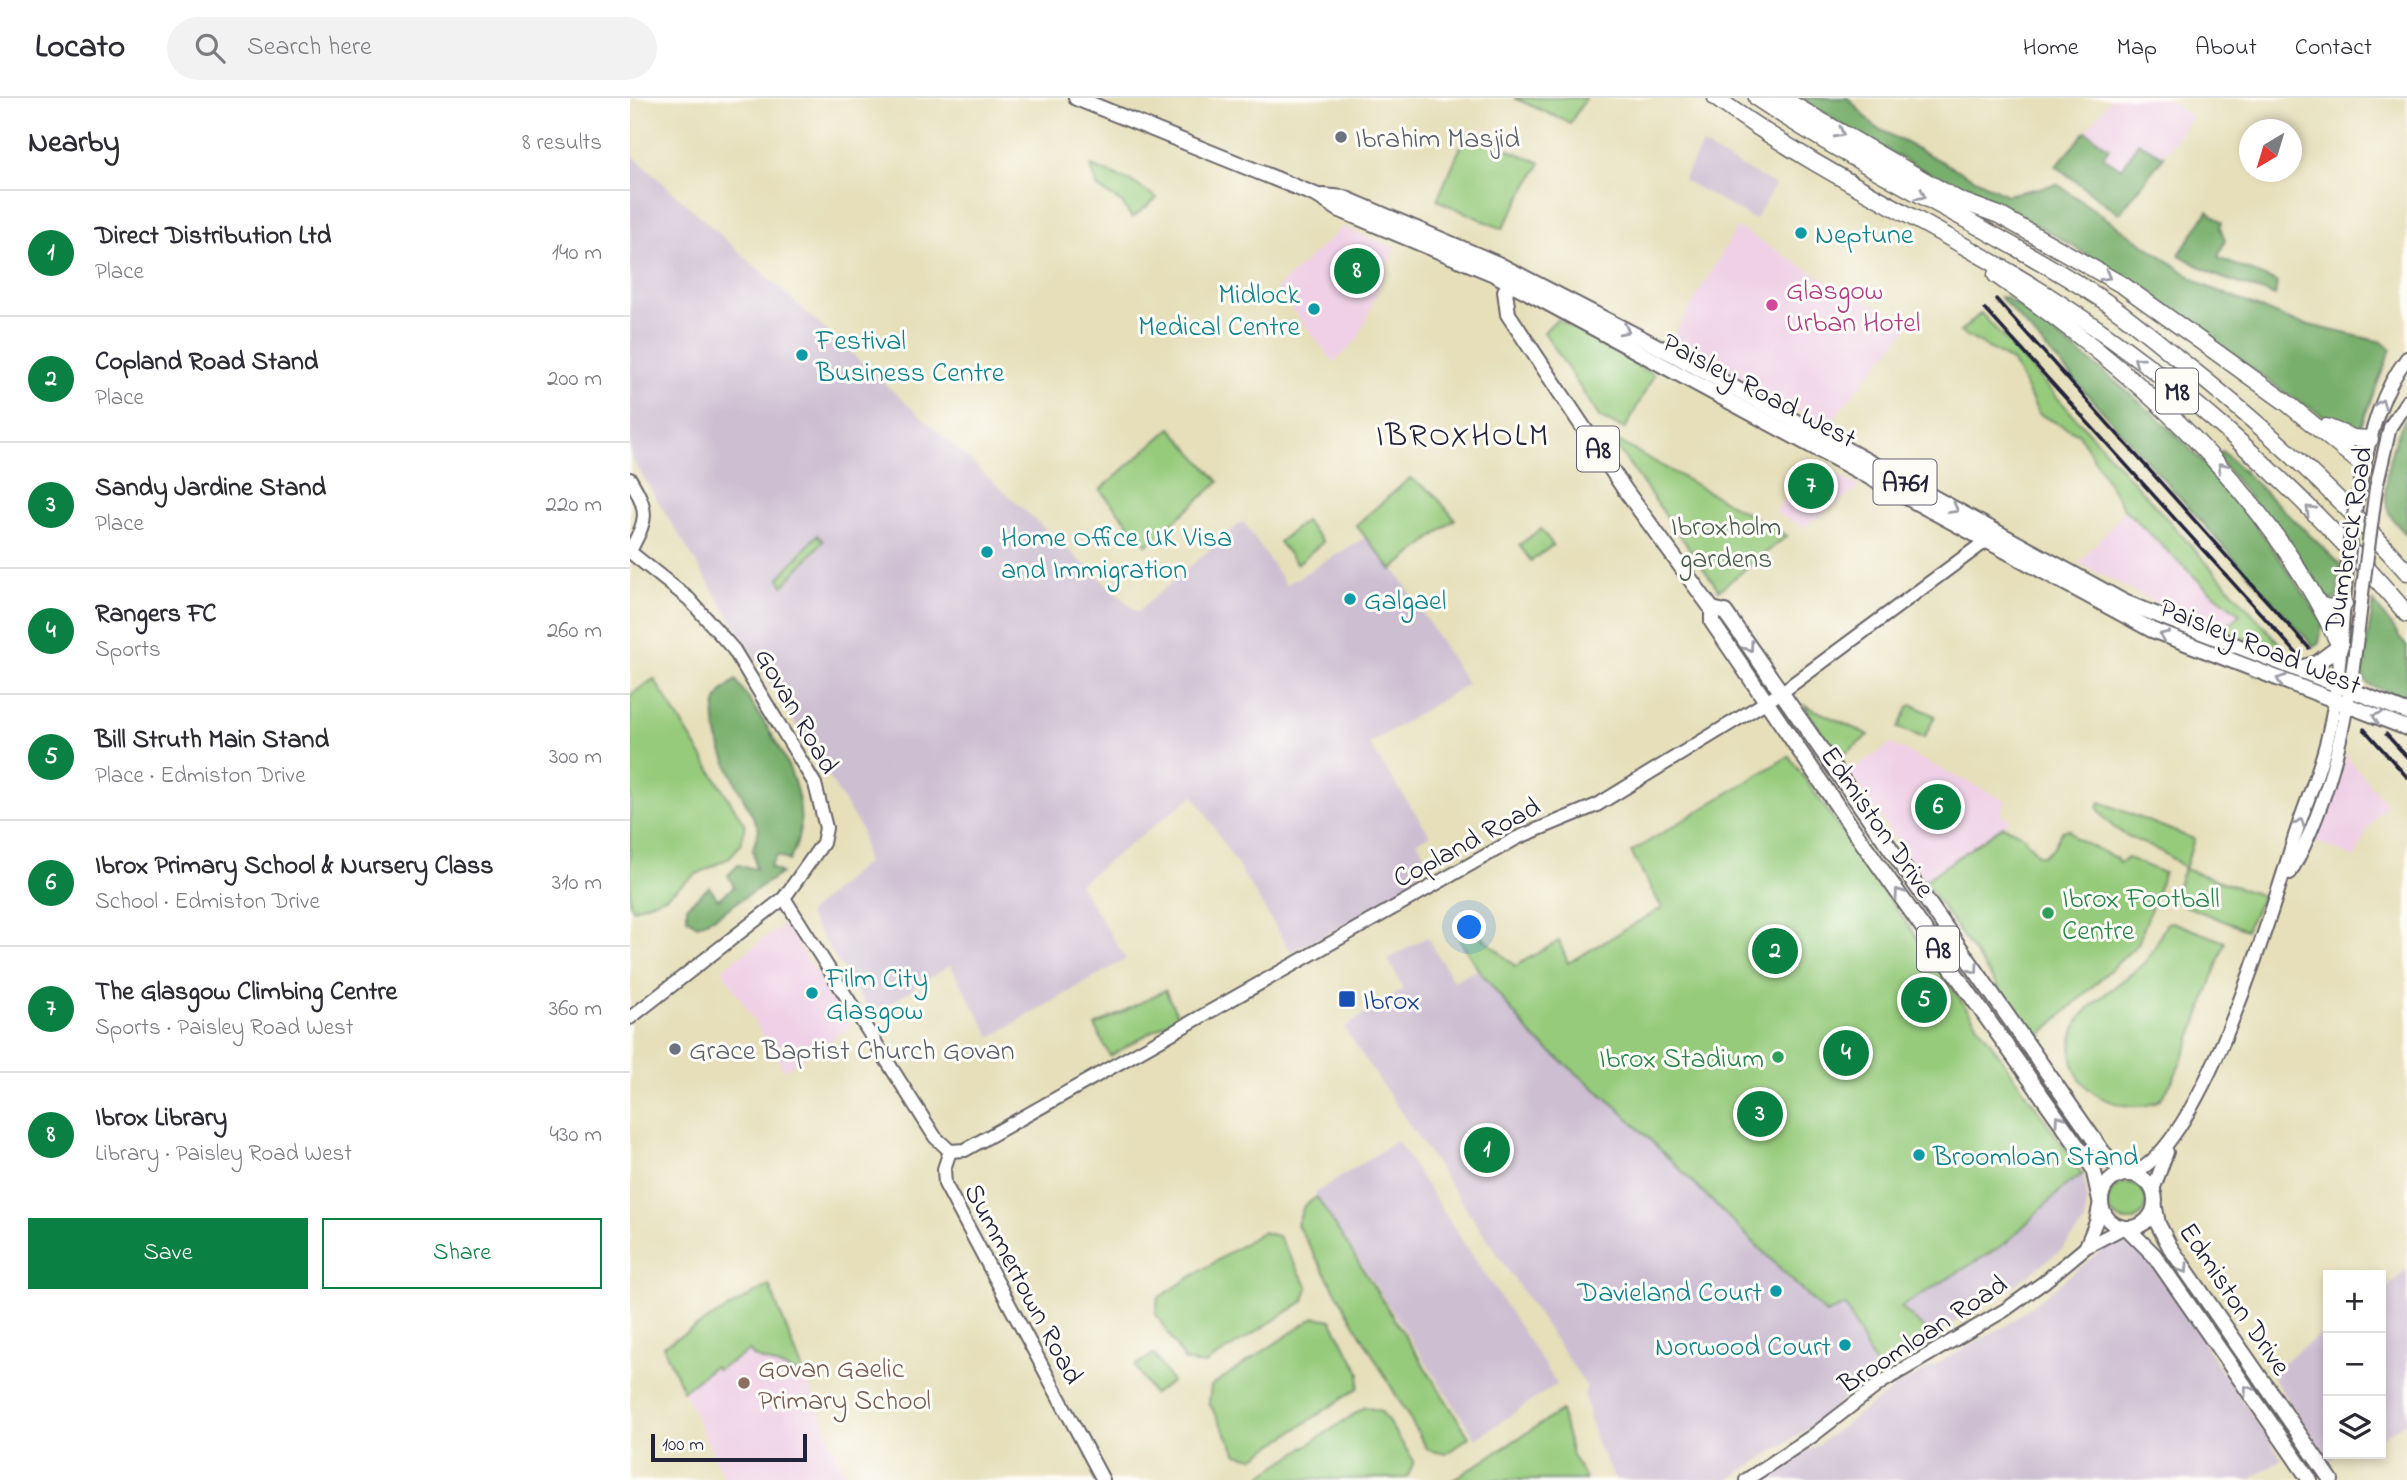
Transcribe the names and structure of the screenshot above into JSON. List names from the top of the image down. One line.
{"streets":{"highway":["M8"],"main road":["Paisley Road West","A8","A761","Edmiston Drive"],"street":["Dumbreck Road","Govan Road","Copland Road","Summertown Road","Broomloan Road"]},"crossings":[["Paisley Road West","Dumbreck Road"],["Paisley Road West","Edmiston Drive"],["Paisley Road West","Copland Road"],["M8","Dumbreck Road"],["Govan Road","Summertown Road"],["Edmiston Drive","Copland Road"],["Edmiston Drive","Broomloan Road"],["Copland Road","Summertown Road"]],"districts":["IBROXHOLM"],"parks":["Ibroxholm gardens"],"places":{"other":["Ibrahim Masjid","Neptune","Glasgow Urban Hotel","Midlock Medical Centre","Festival Business Centre","Home Office UK Visa and Immigration","Galgael","Ibrox Football Centre","Film City Glasgow","Grace Baptist Church Govan","Ibrox Stadium","Broomloan Stand","Davieland Court","Norwood Court","Govan Gaelic Primary School"],"transit":["Ibrox"]},"scale_bar":"100 m","north":"bottom left","page":{"header":"Locato","search":"Search here","nav":["Home","Map","About","Contact"],"heading":["Nearby","8 results"],"list":[{"mark":"1","name":"Direct Distribution Ltd","note":"Place","value":"140 m"},{"mark":"2","name":"Copland Road Stand","note":"Place","value":"200 m"},{"mark":"3","name":"Sandy Jardine Stand","note":"Place","value":"220 m"},{"mark":"4","name":"Rangers FC","note":"Sports","value":"260 m"},{"mark":"5","name":"Bill Struth Main Stand","note":"Place · Edmiston Drive","value":"300 m"},{"mark":"6","name":"Ibrox Primary School & Nursery Class","note":"School · Edmiston Drive","value":"310 m"},{"mark":"7","name":"The Glasgow Climbing Centre","note":"Sports · Paisley Road West","value":"360 m"},{"mark":"8","name":"Ibrox Library","note":"Library · Paisley Road West","value":"430 m"}],"pins":["8","7","6","2","5","4","3","1"],"buttons":["Save","Share"],"map_buttons":["+","−"],"scale":"100 m"}}
